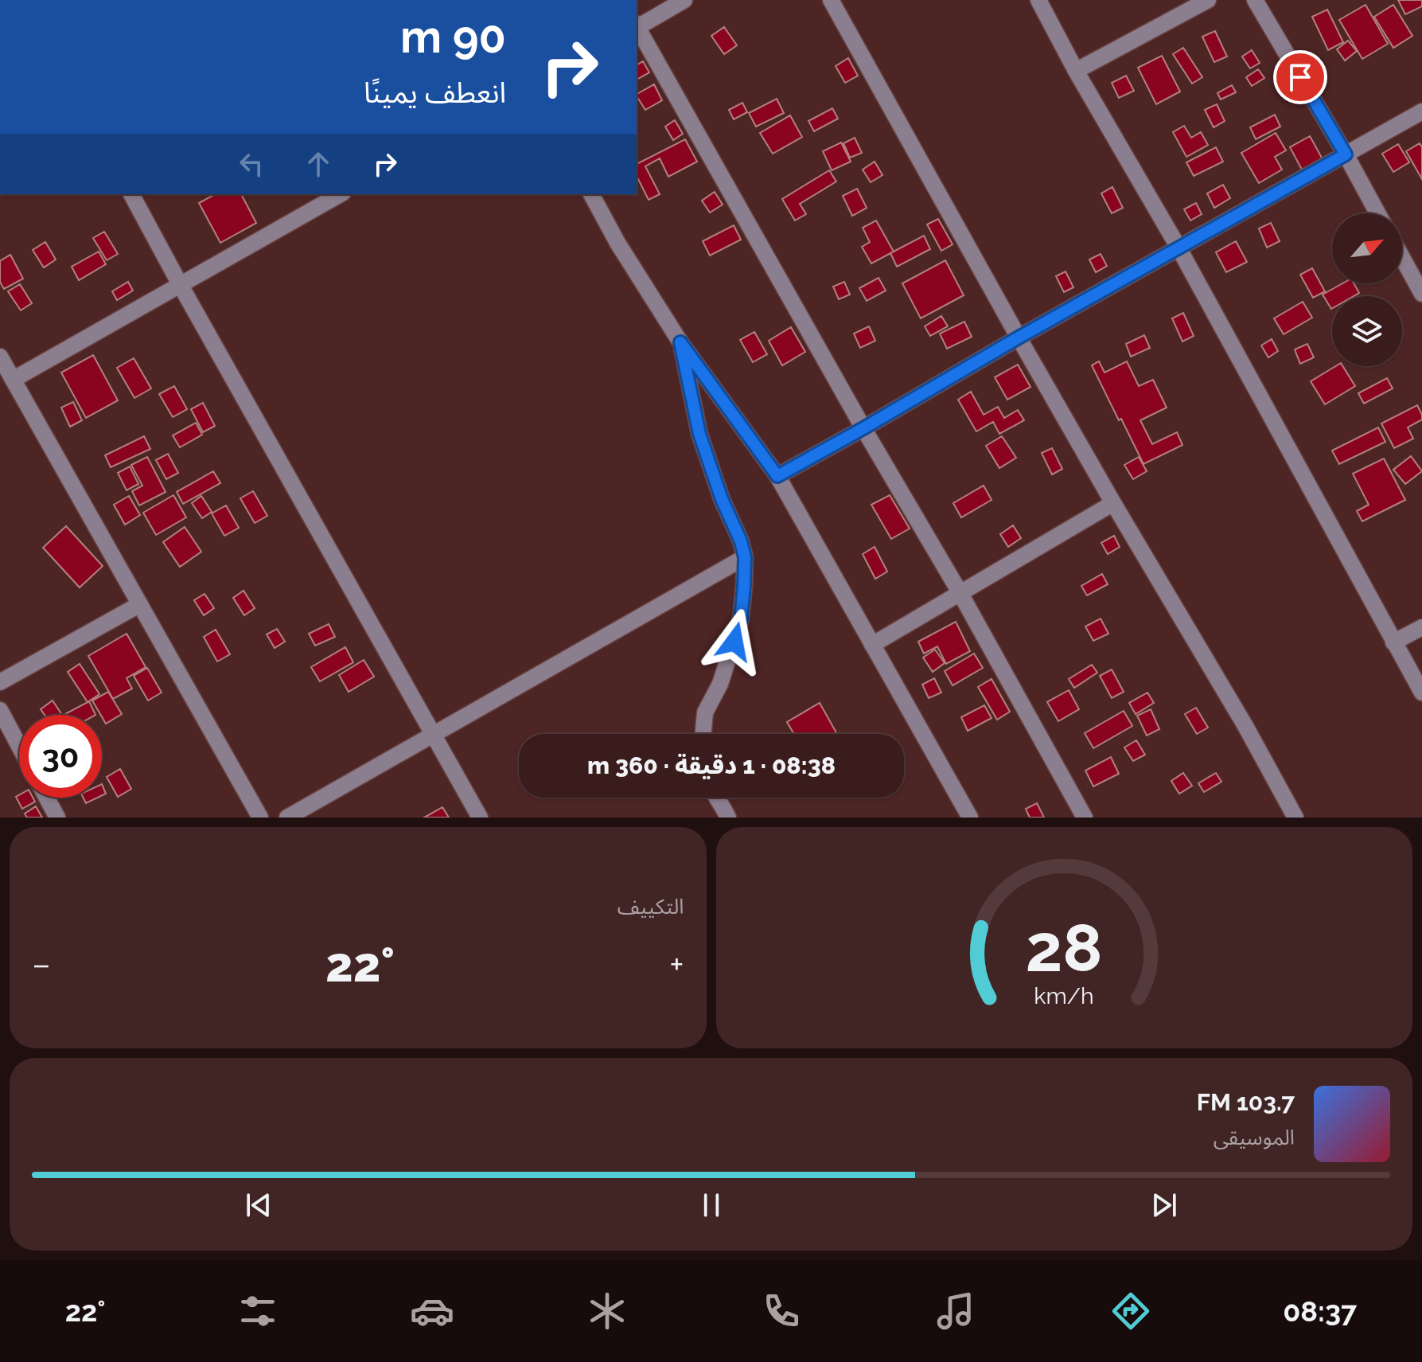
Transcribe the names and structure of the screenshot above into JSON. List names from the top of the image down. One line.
{"north":"top right","page":{"turn":["90 m","انعطف يمينًا"],"limit":"30","trip":"08:38 · 1 دقيقة · 360 m","tile":"التكييف","heat":["−","22°","+"],"song":["103.7 FM","الموسيقى"],"tabs":["08:37","22°"],"gauge":["28","km/h"]}}
